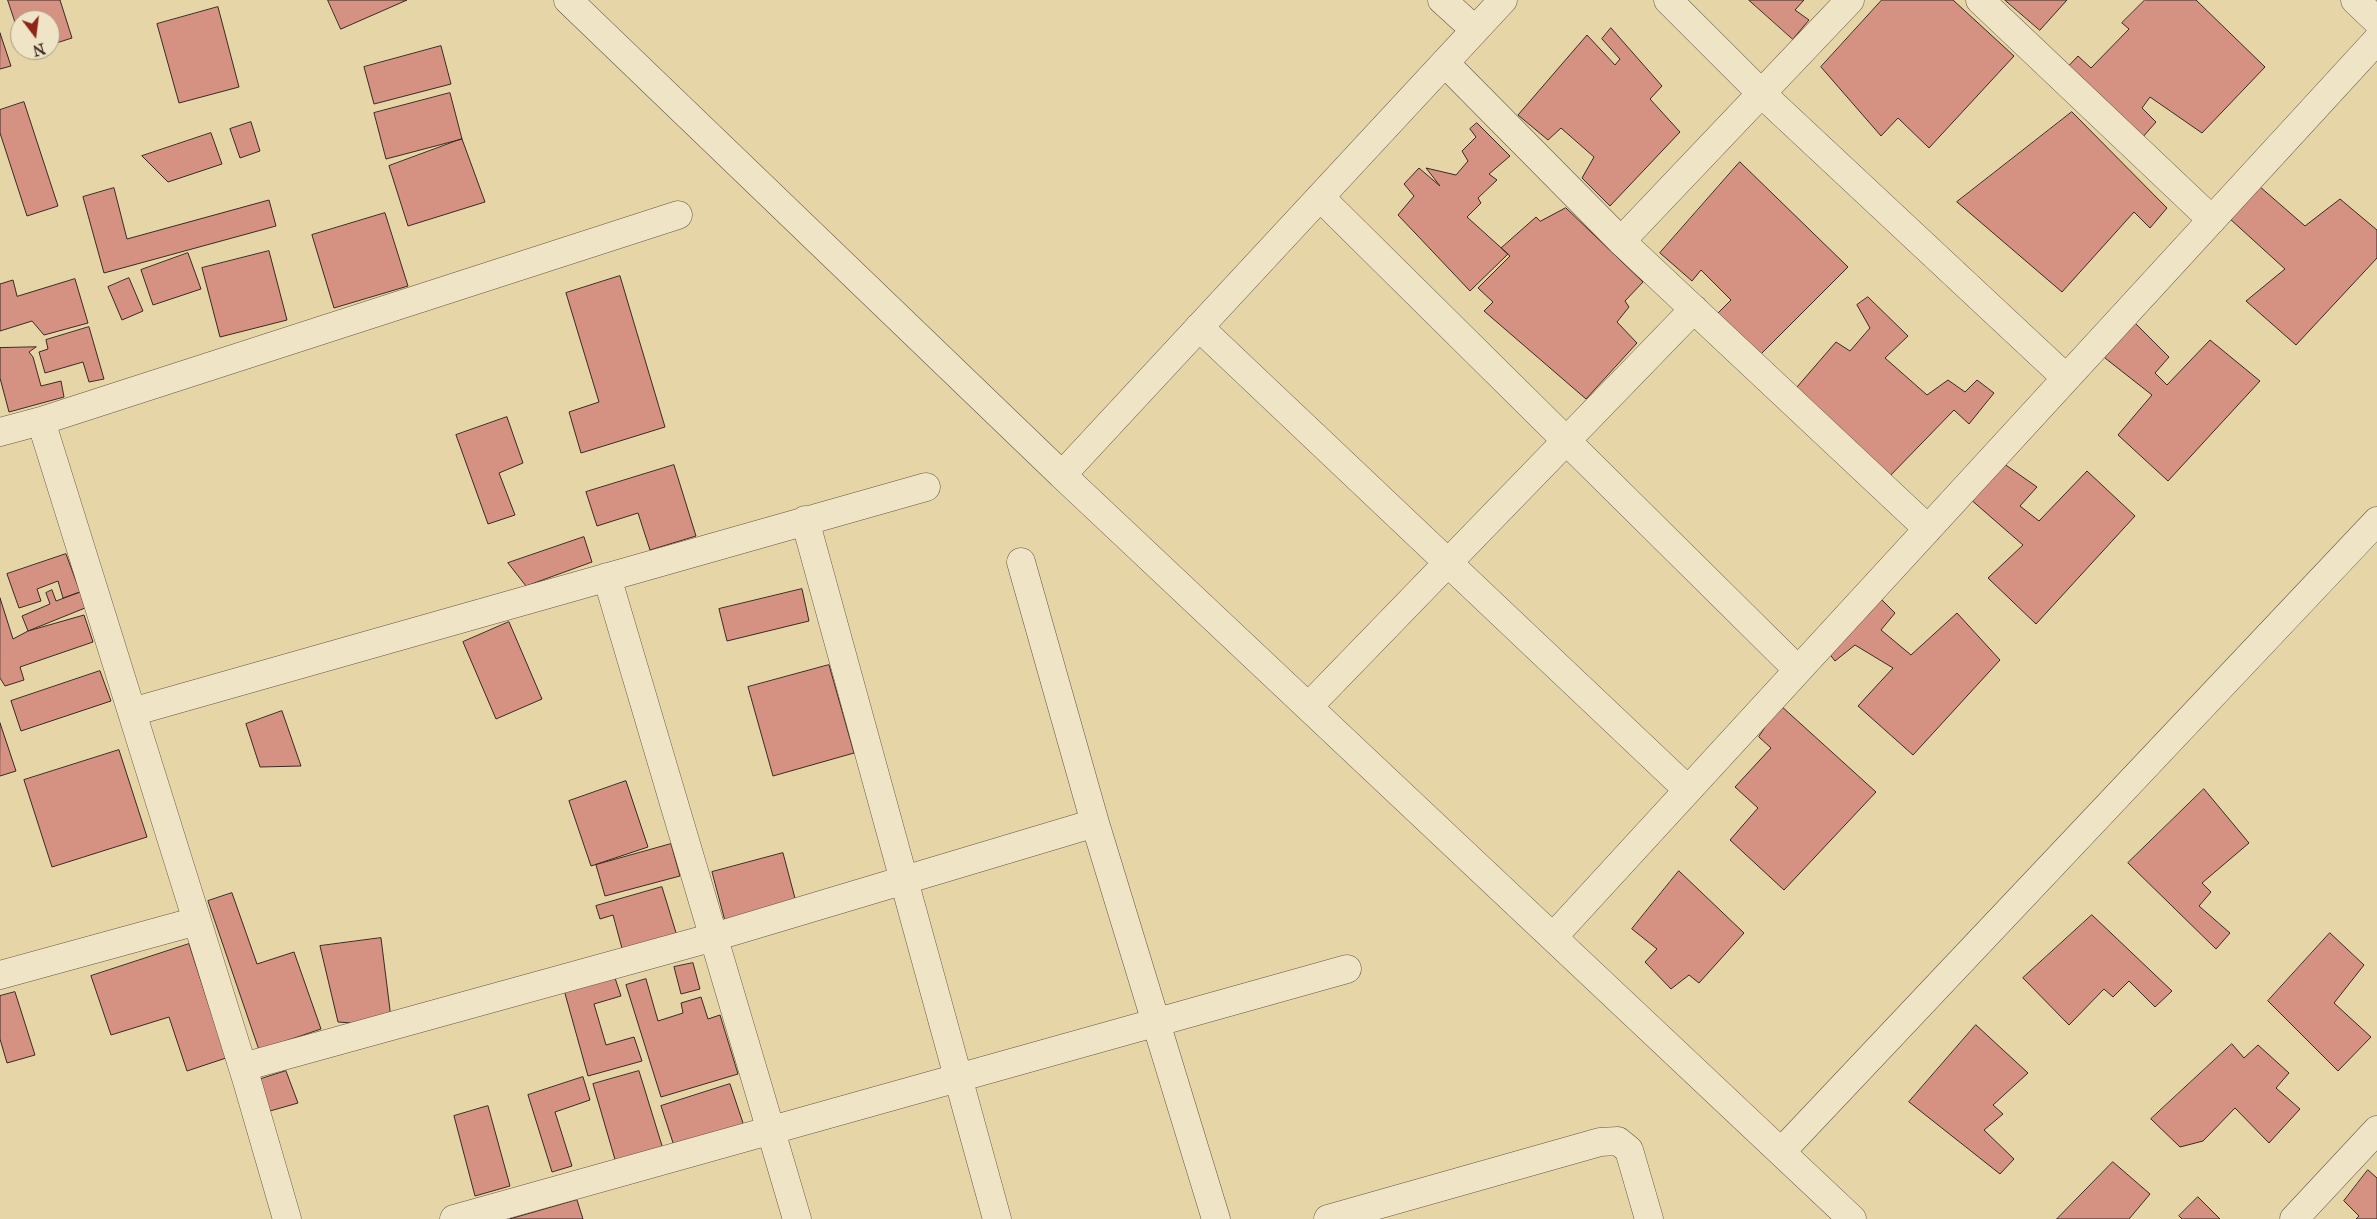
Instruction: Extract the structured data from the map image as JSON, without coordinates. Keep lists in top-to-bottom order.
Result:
{
  "north": "bottom"
}
